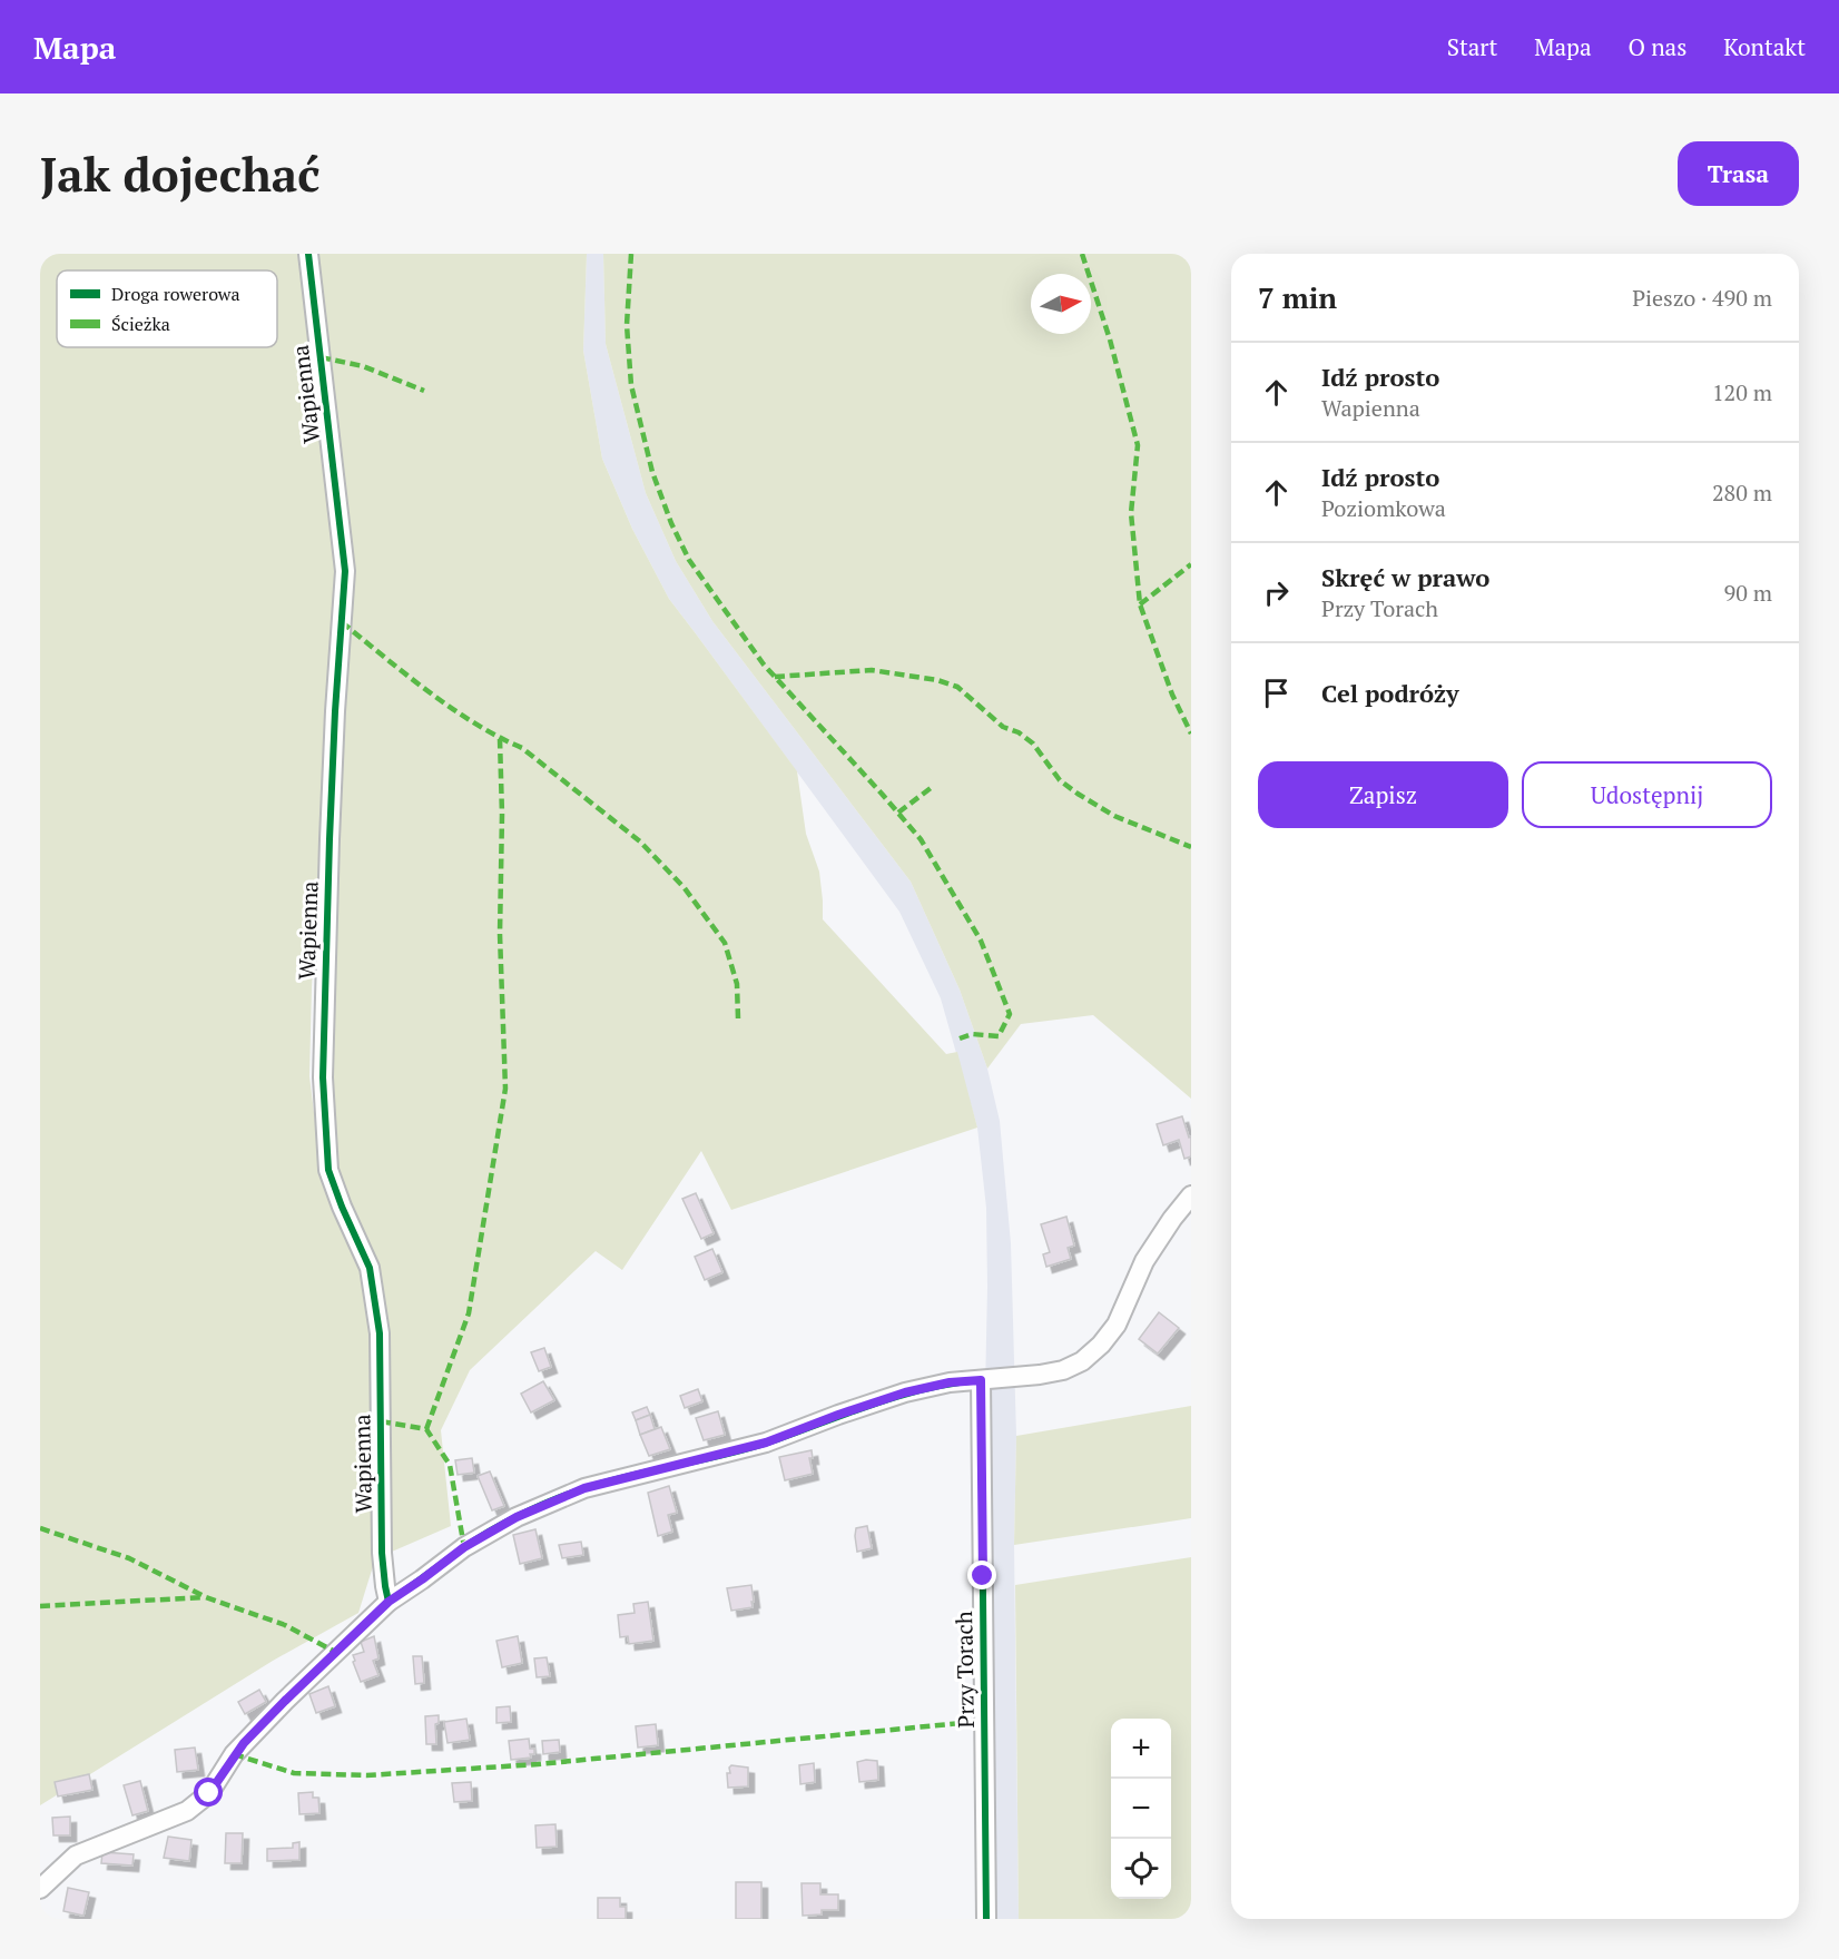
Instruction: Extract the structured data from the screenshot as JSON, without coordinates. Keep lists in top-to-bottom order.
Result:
{
  "streets": {
    "street": ["Wapienna", "Przy Torach"]
  },
  "legend": ["Droga rowerowa", "Ścieżka"],
  "north": "right",
  "page": {
    "header": "Mapa",
    "nav": [
      "Start",
      "Mapa",
      "O nas",
      "Kontakt"
    ],
    "buttons": [
      "Trasa",
      ["Zapisz", "Udostępnij"]
    ],
    "title": "Jak dojechać",
    "heading": ["7 min", "Pieszo · 490 m"],
    "list": [
      ["Idź prosto", "Wapienna", "120 m"],
      ["Idź prosto", "Poziomkowa", "280 m"],
      ["Skręć w prawo", "Przy Torach", "90 m"],
      "Cel podróży"
    ],
    "map_buttons": ["+", "−"]
  }
}
